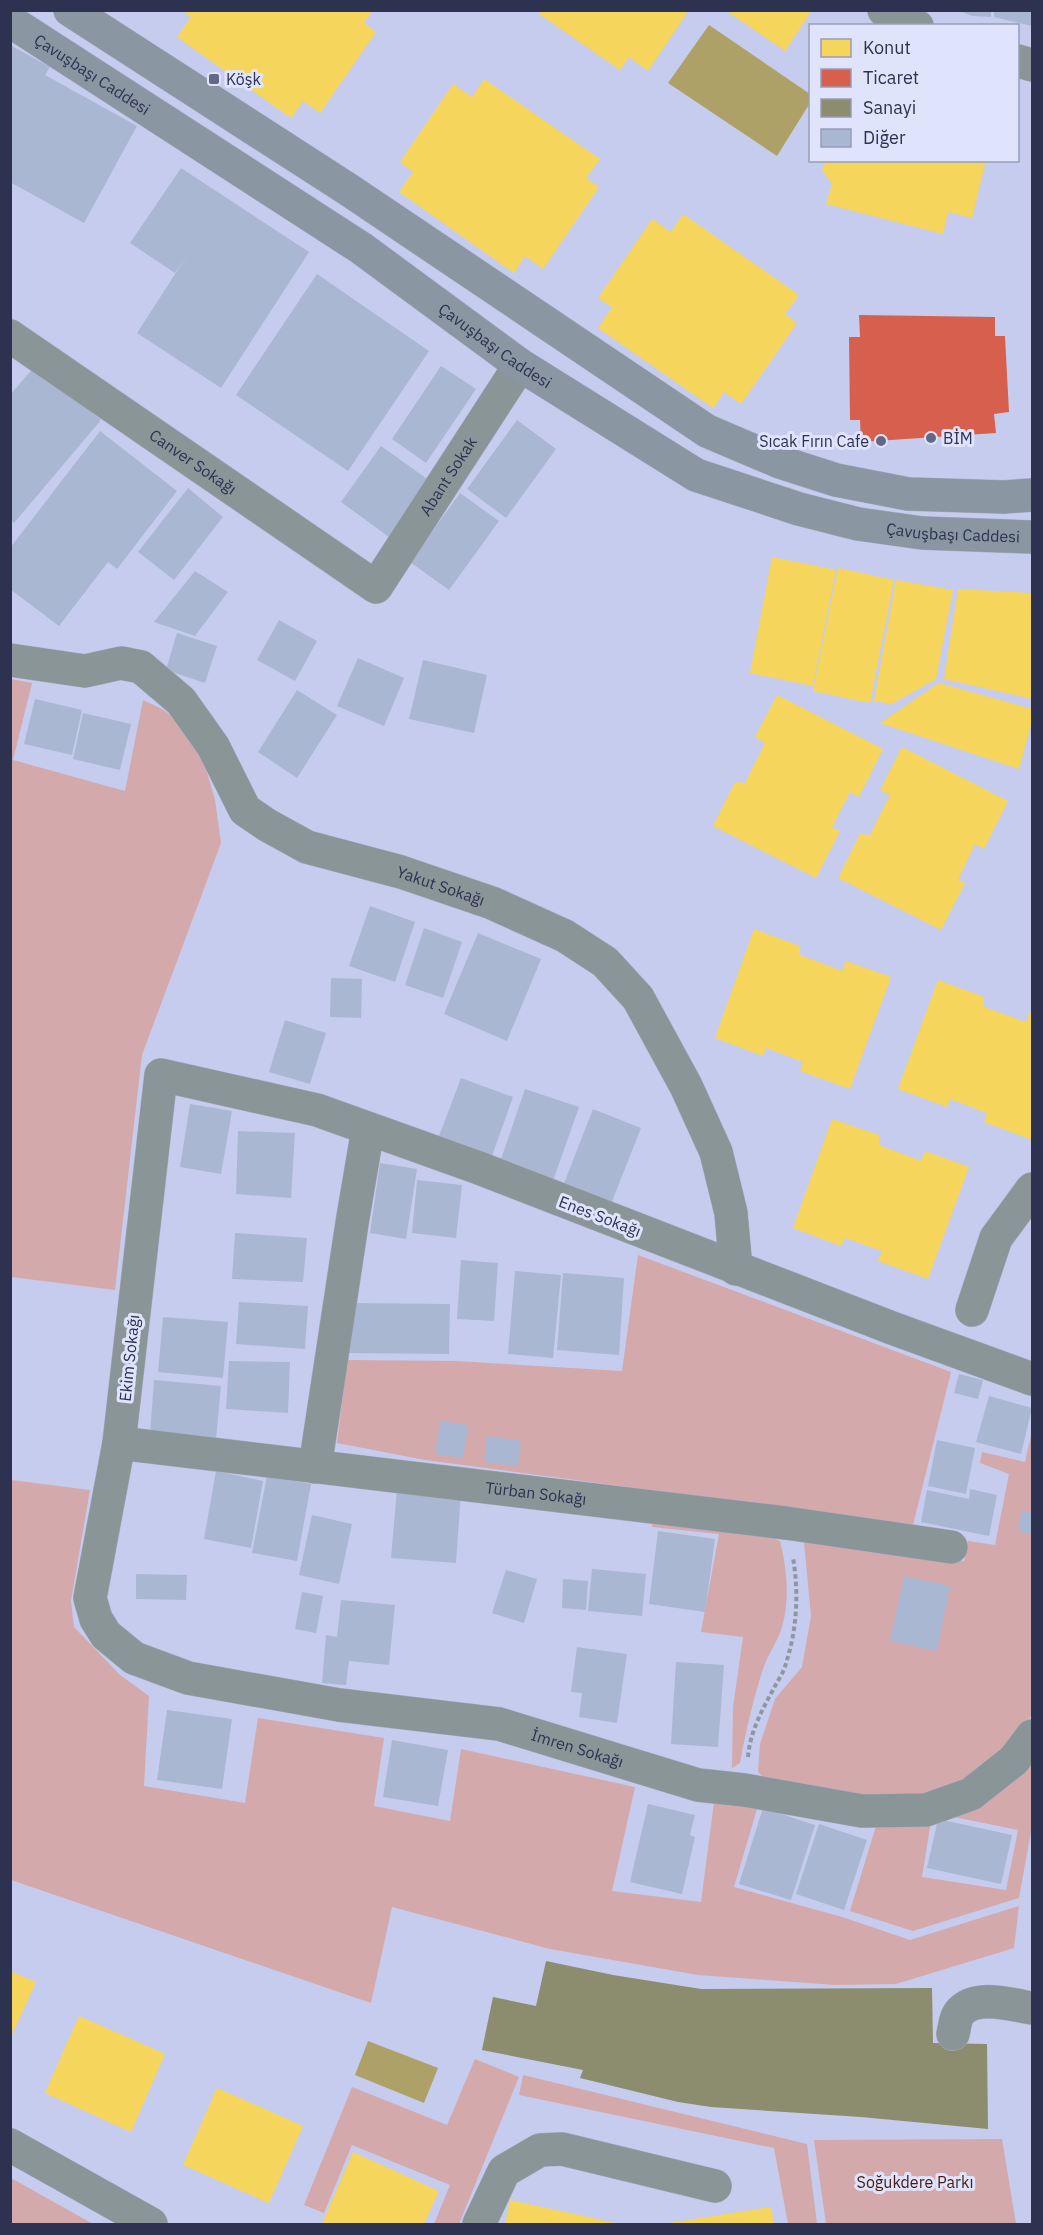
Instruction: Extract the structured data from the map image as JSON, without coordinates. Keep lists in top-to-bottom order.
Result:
{
  "streets": {
    "main road": ["Çavuşbaşı Caddesi"],
    "street": [
      "Canver Sokağı",
      "Abant Sokak",
      "Yakut Sokağı",
      "Enes Sokağı",
      "Ekim Sokağı",
      "Türban Sokağı",
      "İmren Sokağı"
    ]
  },
  "crossings": [
    ["Çavuşbaşı Caddesi", "Abant Sokak"],
    ["Canver Sokağı", "Abant Sokak"],
    ["Yakut Sokağı", "Enes Sokağı"],
    ["Enes Sokağı", "Ekim Sokağı"],
    ["Ekim Sokağı", "Türban Sokağı"],
    ["Ekim Sokağı", "İmren Sokağı"]
  ],
  "parks": ["Soğukdere Parkı"],
  "places": {
    "transit": ["Köşk"],
    "other": ["BİM", "Sıcak Fırın Cafe"]
  },
  "legend": [
    "Konut",
    "Ticaret",
    "Sanayi",
    "Diğer"
  ]
}
